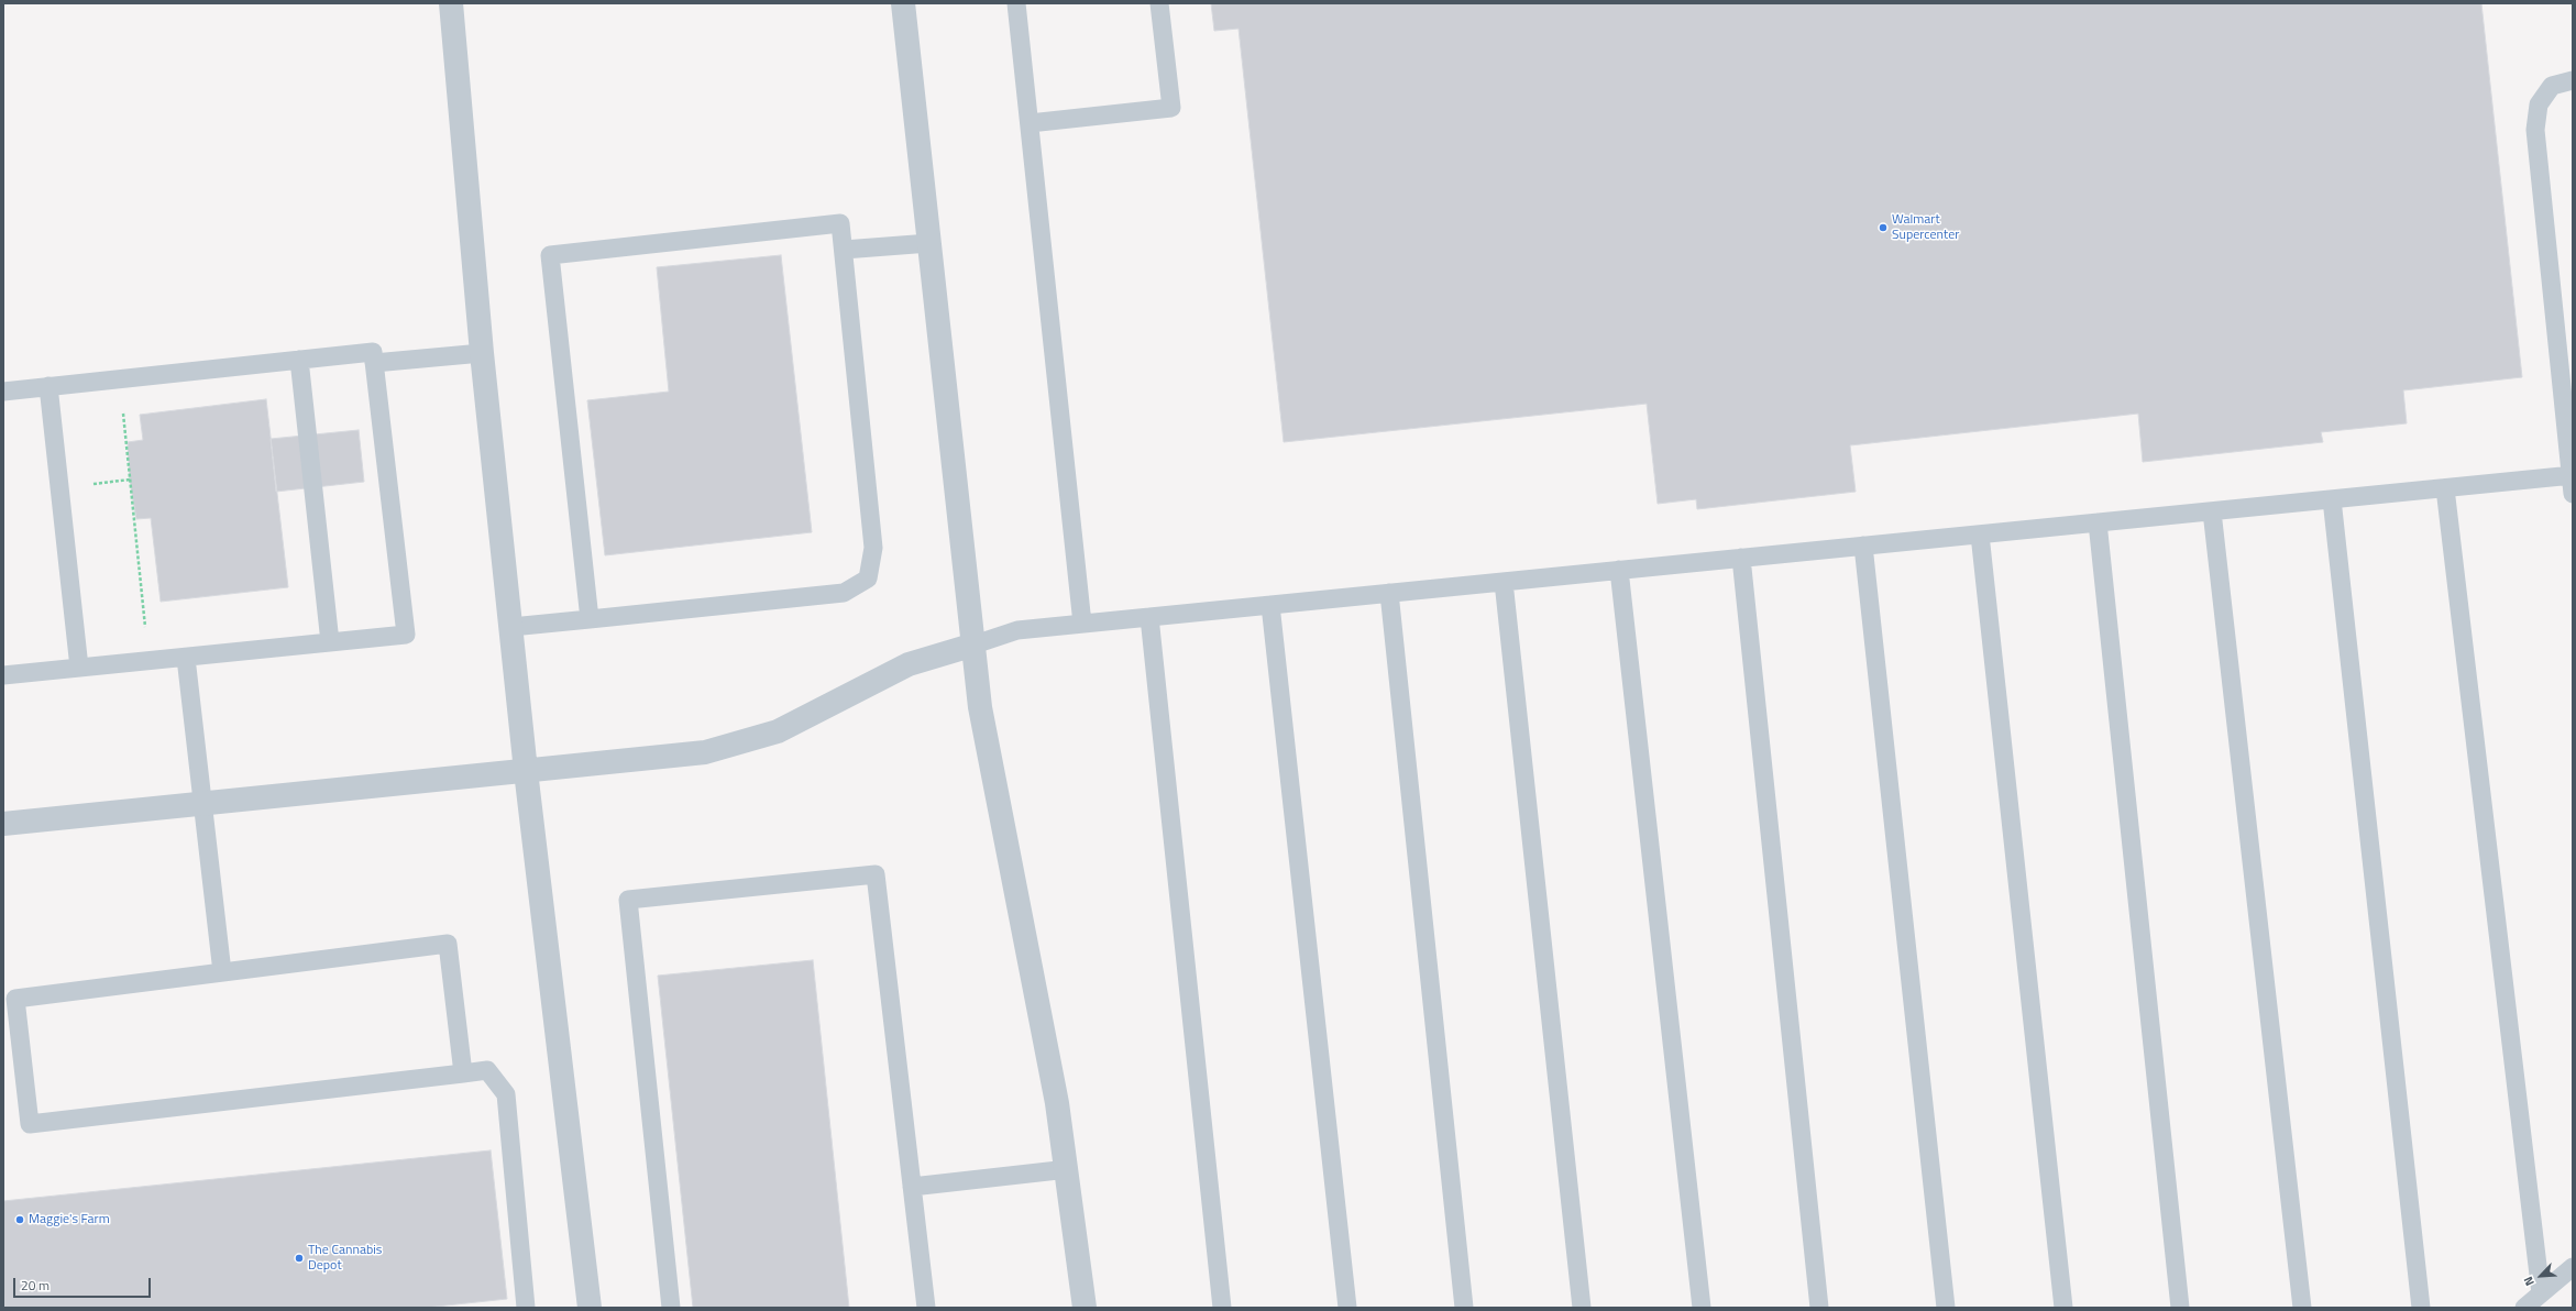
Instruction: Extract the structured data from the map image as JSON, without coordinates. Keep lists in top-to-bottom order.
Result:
{
  "places": ["Walmart Supercenter", "Maggie's Farm", "The Cannabis Depot"],
  "scale_bar": "20 m",
  "north": "bottom left"
}
